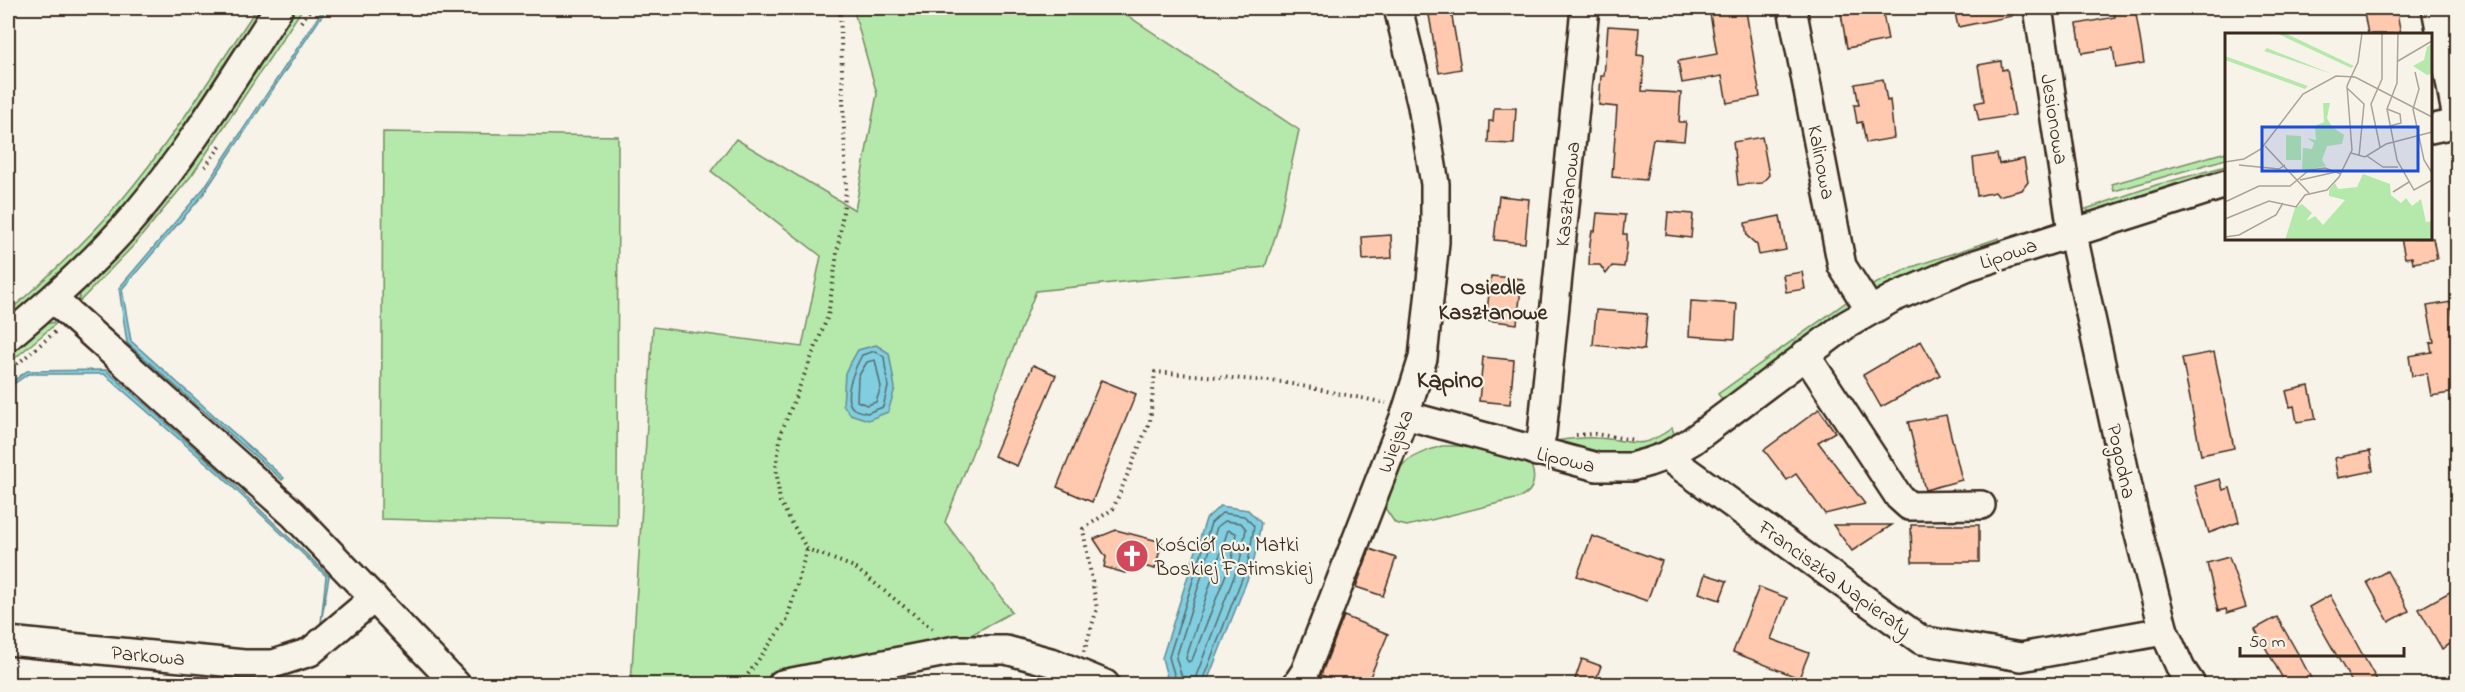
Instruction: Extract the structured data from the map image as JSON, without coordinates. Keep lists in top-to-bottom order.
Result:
{
  "streets": {
    "street": [
      "Jesionowa",
      "Kalinowa",
      "Kasztanowa",
      "Lipowa",
      "Wiejska",
      "Pogodna",
      "Franciszka Napierały",
      "Parkowa"
    ]
  },
  "crossings": [
    ["Jesionowa", "Lipowa"],
    ["Jesionowa", "Pogodna"],
    ["Kalinowa", "Lipowa"],
    ["Kasztanowa", "Lipowa"],
    ["Lipowa", "Wiejska"],
    ["Lipowa", "Pogodna"],
    ["Lipowa", "Franciszka Napierały"],
    ["Pogodna", "Franciszka Napierały"]
  ],
  "districts": ["Osiedle Kasztanowe", "Kąpino"],
  "places": {
    "church": ["Kościół pw. Matki Boskiej Fatimskiej"]
  },
  "scale_bar": "50 m"
}
